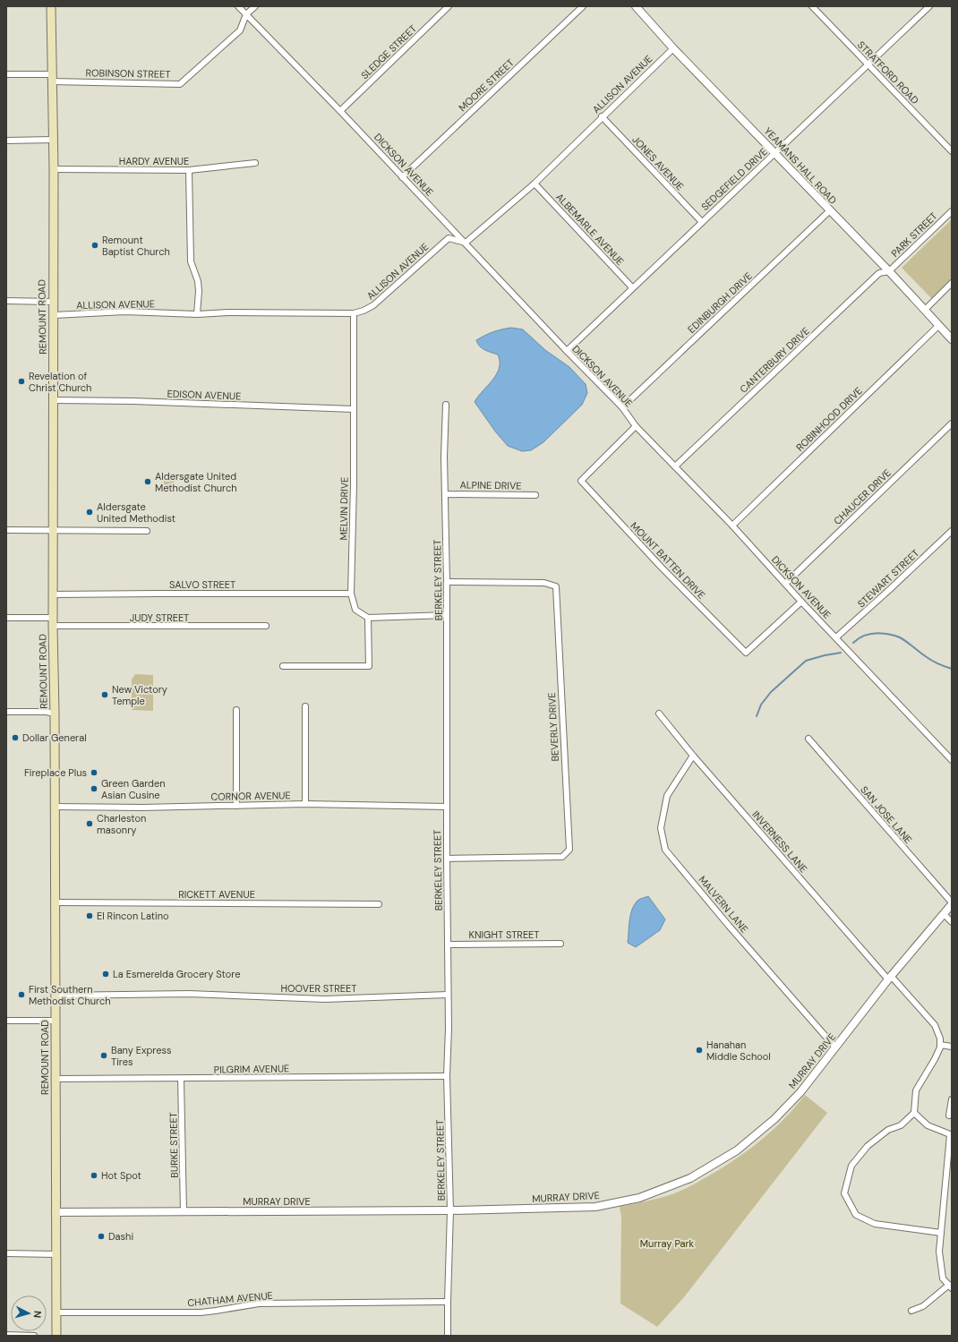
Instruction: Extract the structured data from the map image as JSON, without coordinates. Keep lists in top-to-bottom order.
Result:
{
  "streets": {
    "main road": ["REMOUNT ROAD"],
    "street": [
      "SLEDGE STREET",
      "STRATFORD ROAD",
      "ROBINSON STREET",
      "ALLISON AVENUE",
      "MOORE STREET",
      "HARDY AVENUE",
      "JONES AVENUE",
      "DICKSON AVENUE",
      "YEAMANS HALL ROAD",
      "SEDGEFIELD DRIVE",
      "ALBEMARLE AVENUE",
      "PARK STREET",
      "EDINBURGH DRIVE",
      "CANTERBURY DRIVE",
      "EDISON AVENUE",
      "ROBINHOOD DRIVE",
      "ALPINE DRIVE",
      "CHAUCER DRIVE",
      "MELVIN DRIVE",
      "MOUNT BATTEN DRIVE",
      "STEWART STREET",
      "BERKELEY STREET",
      "SALVO STREET",
      "JUDY STREET",
      "BEVERLY DRIVE",
      "CORNOR AVENUE",
      "SAN JOSE LANE",
      "INVERNESS LANE",
      "RICKETT AVENUE",
      "MALVERN LANE",
      "KNIGHT STREET",
      "HOOVER STREET",
      "MURRAY DRIVE",
      "PILGRIM AVENUE",
      "BURKE STREET",
      "CHATHAM AVENUE"
    ]
  },
  "crossings": [
    ["SLEDGE STREET", "DICKSON AVENUE"],
    ["STRATFORD ROAD", "SEDGEFIELD DRIVE"],
    ["ROBINSON STREET", "DICKSON AVENUE"],
    ["ROBINSON STREET", "REMOUNT ROAD"],
    ["ALLISON AVENUE", "JONES AVENUE"],
    ["ALLISON AVENUE", "DICKSON AVENUE"],
    ["ALLISON AVENUE", "YEAMANS HALL ROAD"],
    ["ALLISON AVENUE", "ALBEMARLE AVENUE"],
    ["ALLISON AVENUE", "REMOUNT ROAD"],
    ["ALLISON AVENUE", "MELVIN DRIVE"],
    ["MOORE STREET", "DICKSON AVENUE"],
    ["HARDY AVENUE", "REMOUNT ROAD"],
    ["JONES AVENUE", "SEDGEFIELD DRIVE"],
    ["DICKSON AVENUE", "SEDGEFIELD DRIVE"],
    ["DICKSON AVENUE", "EDINBURGH DRIVE"],
    ["DICKSON AVENUE", "CANTERBURY DRIVE"],
    ["DICKSON AVENUE", "ROBINHOOD DRIVE"],
    ["DICKSON AVENUE", "CHAUCER DRIVE"],
    ["DICKSON AVENUE", "MOUNT BATTEN DRIVE"],
    ["DICKSON AVENUE", "STEWART STREET"],
    ["YEAMANS HALL ROAD", "SEDGEFIELD DRIVE"],
    ["YEAMANS HALL ROAD", "PARK STREET"],
    ["YEAMANS HALL ROAD", "EDINBURGH DRIVE"],
    ["YEAMANS HALL ROAD", "CANTERBURY DRIVE"],
    ["YEAMANS HALL ROAD", "ROBINHOOD DRIVE"],
    ["SEDGEFIELD DRIVE", "ALBEMARLE AVENUE"],
    ["PARK STREET", "CANTERBURY DRIVE"],
    ["REMOUNT ROAD", "EDISON AVENUE"],
    ["REMOUNT ROAD", "SALVO STREET"],
    ["REMOUNT ROAD", "JUDY STREET"],
    ["REMOUNT ROAD", "CORNOR AVENUE"],
    ["REMOUNT ROAD", "RICKETT AVENUE"],
    ["REMOUNT ROAD", "HOOVER STREET"],
    ["REMOUNT ROAD", "MURRAY DRIVE"],
    ["REMOUNT ROAD", "PILGRIM AVENUE"],
    ["REMOUNT ROAD", "CHATHAM AVENUE"],
    ["EDISON AVENUE", "MELVIN DRIVE"],
    ["ALPINE DRIVE", "BERKELEY STREET"],
    ["MELVIN DRIVE", "SALVO STREET"],
    ["BERKELEY STREET", "BEVERLY DRIVE"],
    ["BERKELEY STREET", "CORNOR AVENUE"],
    ["BERKELEY STREET", "KNIGHT STREET"],
    ["BERKELEY STREET", "HOOVER STREET"],
    ["BERKELEY STREET", "MURRAY DRIVE"],
    ["BERKELEY STREET", "PILGRIM AVENUE"],
    ["BERKELEY STREET", "CHATHAM AVENUE"],
    ["SAN JOSE LANE", "MURRAY DRIVE"],
    ["INVERNESS LANE", "MALVERN LANE"],
    ["INVERNESS LANE", "MURRAY DRIVE"],
    ["MALVERN LANE", "MURRAY DRIVE"],
    ["MURRAY DRIVE", "BURKE STREET"],
    ["PILGRIM AVENUE", "BURKE STREET"]
  ],
  "parks": ["Murray Park"],
  "places": [
    "Remount Baptist Church",
    "Revelation of Christ Church",
    "Aldersgate United Methodist Church",
    "Aldersgate United Methodist",
    "New Victory Temple",
    "Dollar General",
    "Fireplace Plus",
    "Green Garden Asian Cusine",
    "Charleston masonry",
    "El Rincon Latino",
    "La Esmerelda Grocery Store",
    "First Southern Methodist Church",
    "Hanahan Middle School",
    "Bany Express Tires",
    "Hot Spot",
    "Dashi"
  ],
  "north": "right"
}
